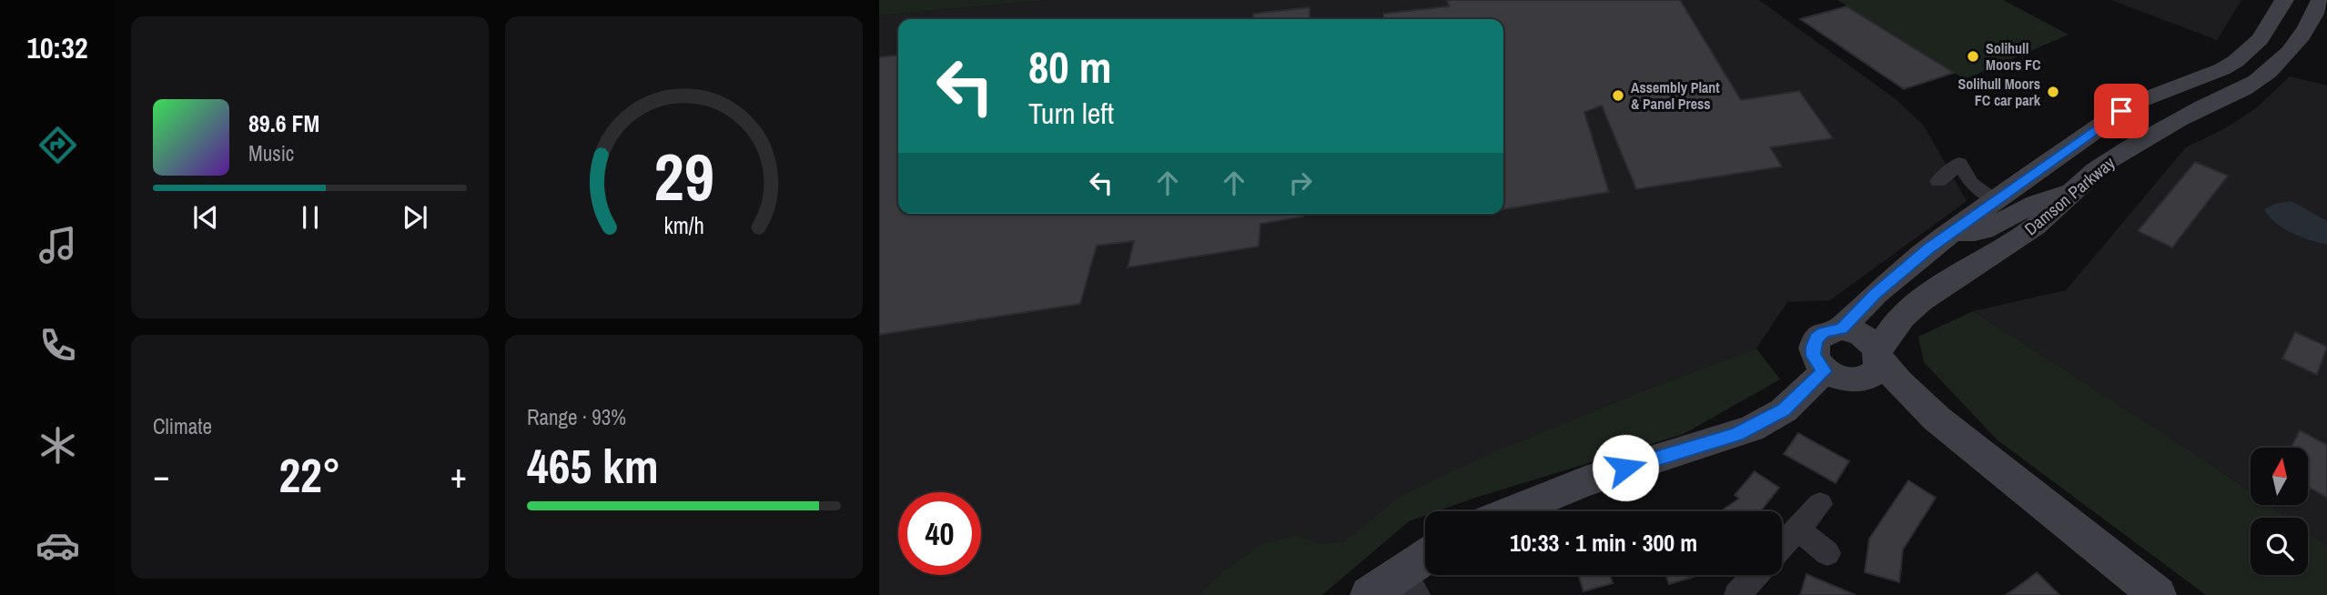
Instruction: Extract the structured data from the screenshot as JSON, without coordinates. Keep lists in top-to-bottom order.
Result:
{
  "streets": {
    "street": ["Damson Parkway"]
  },
  "places": ["Solihull Moors FC", "Solihull Moors FC car park", "Assembly Plant & Panel Press"],
  "north": "top",
  "page": {
    "tabs": "10:32",
    "turn": ["80 m", "Turn left"],
    "song": ["89.6 FM", "Music"],
    "tile": [
      "Climate",
      ["Range · 93%", "465 km"]
    ],
    "heat": ["−", "22°", "+"],
    "limit": "40",
    "trip": "10:33 · 1 min · 300 m",
    "gauge": ["29", "km/h"]
  }
}
